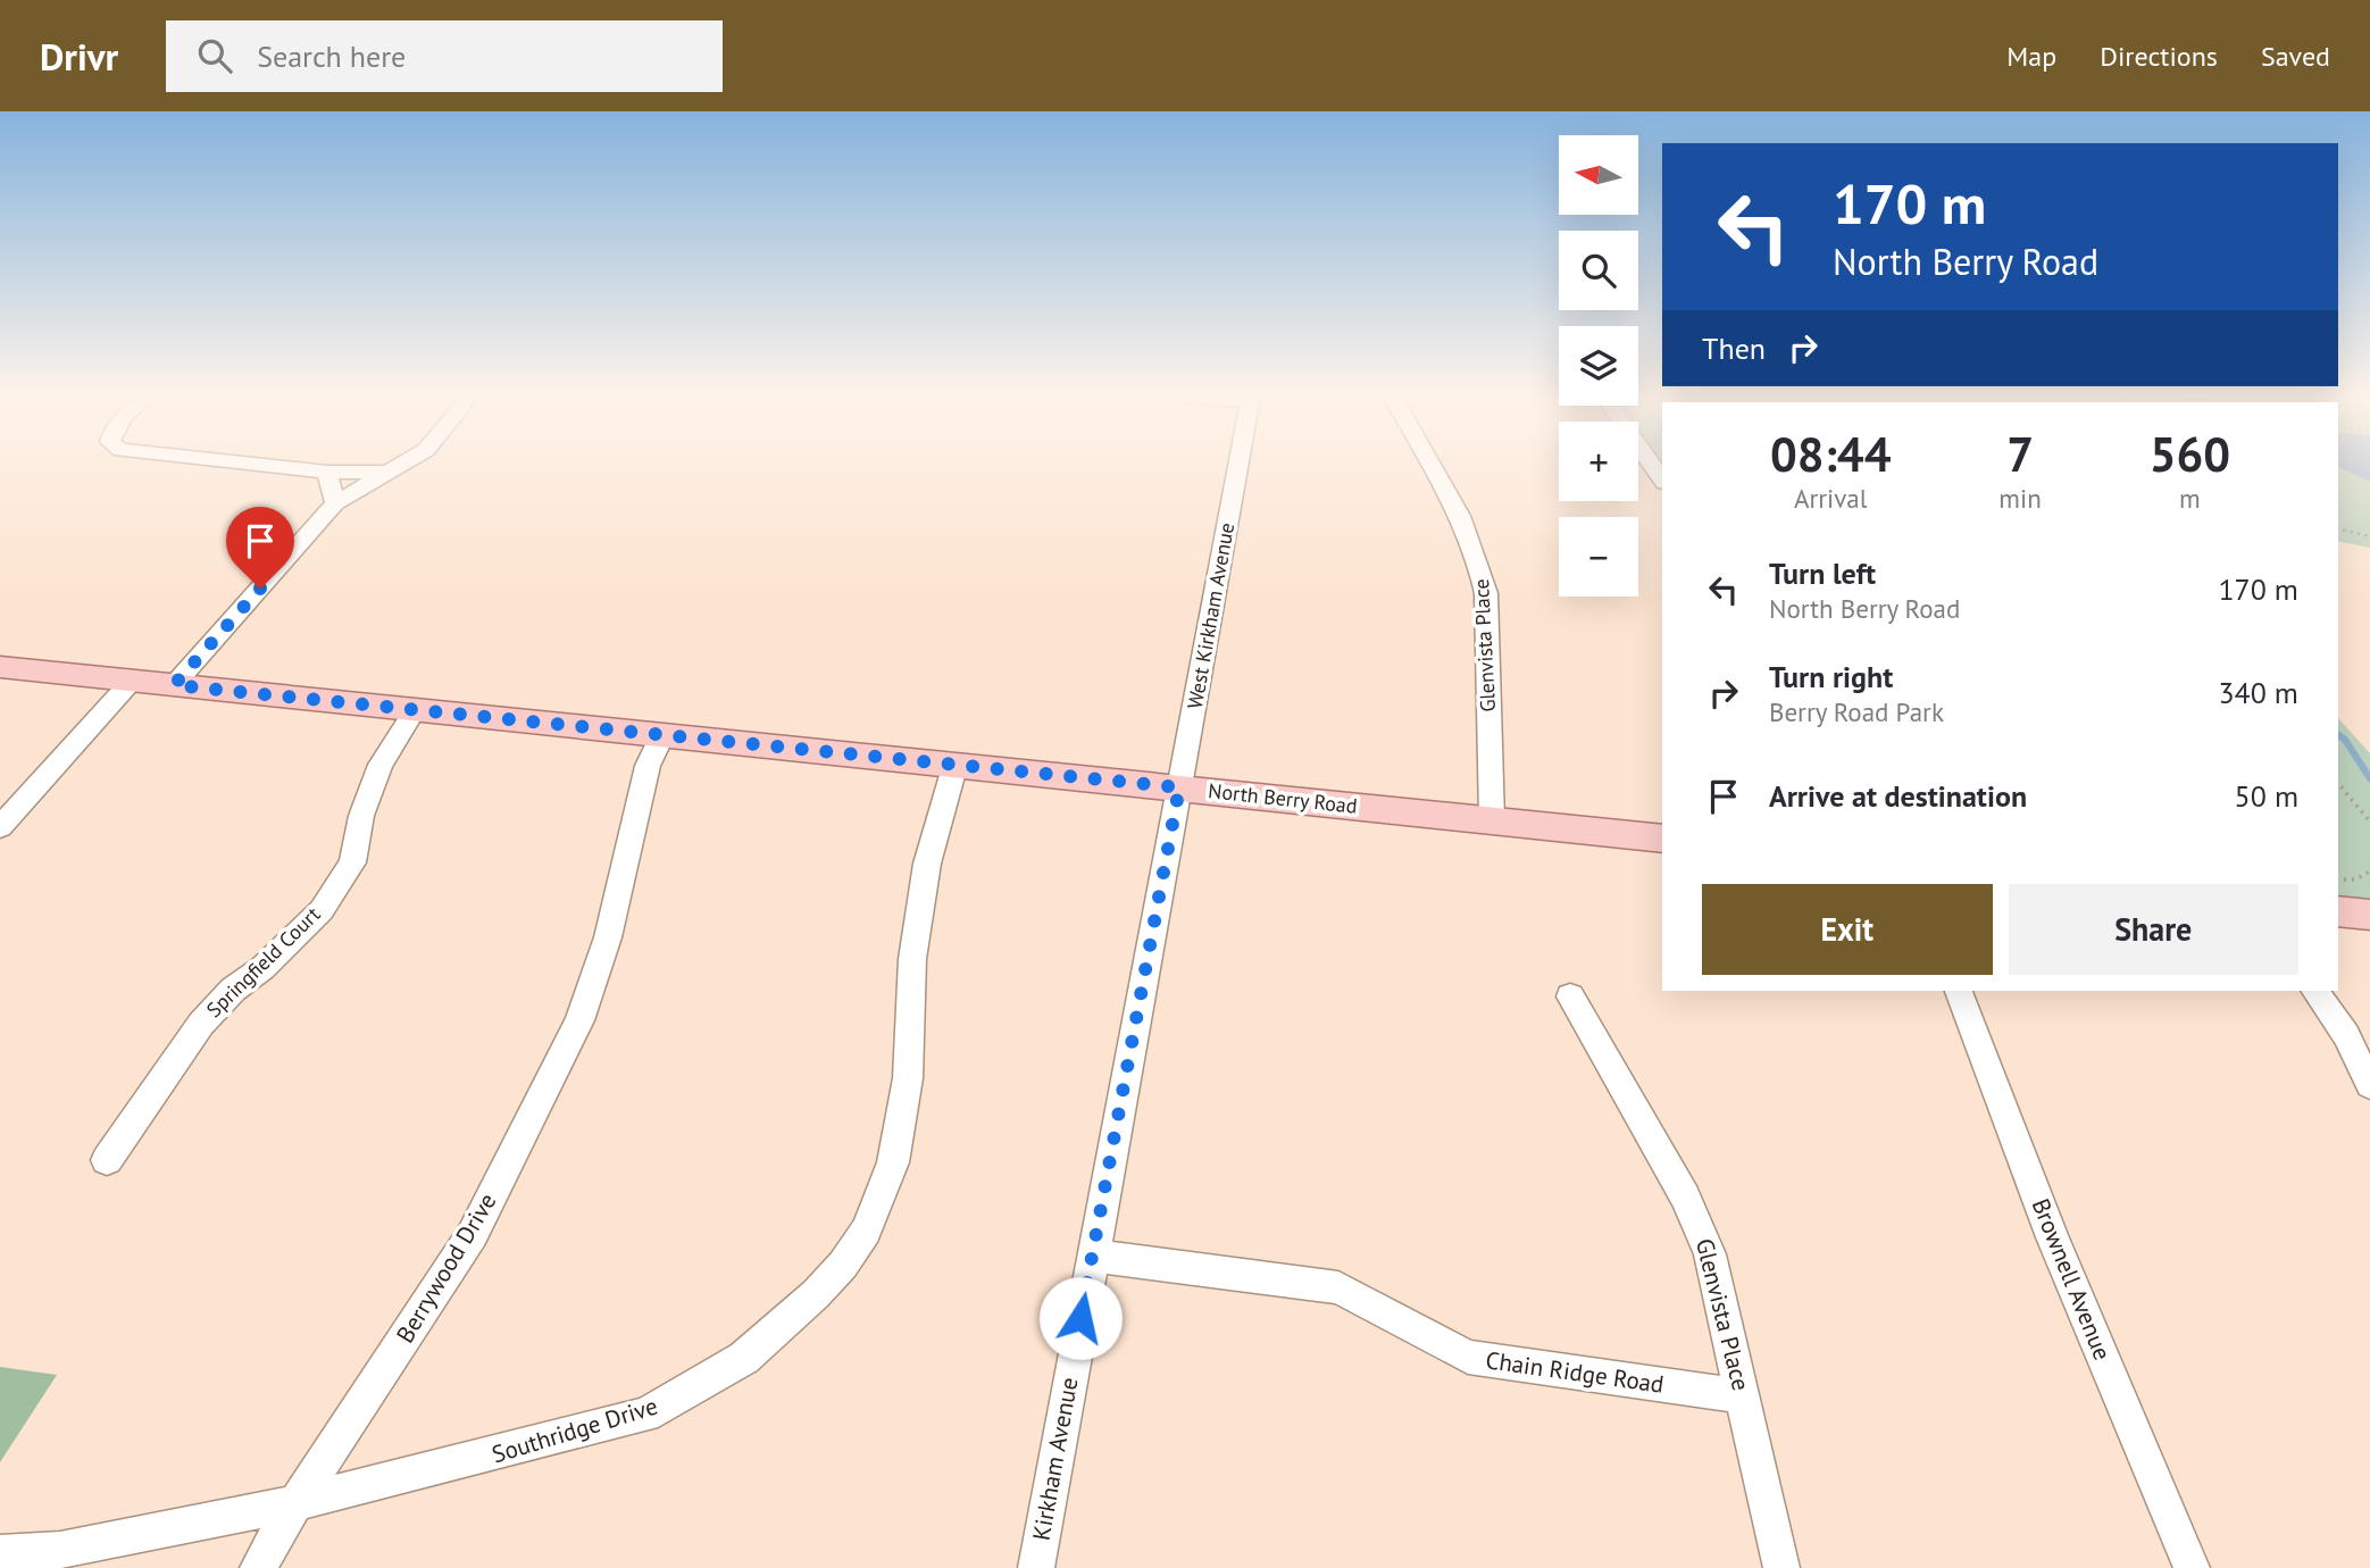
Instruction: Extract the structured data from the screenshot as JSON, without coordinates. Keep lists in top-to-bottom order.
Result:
{
  "streets": {
    "main road": ["North Berry Road"],
    "street": [
      "West Kirkham Avenue",
      "Glenvista Place",
      "Springfield Court",
      "Berrywood Drive",
      "Brownell Avenue",
      "Chain Ridge Road",
      "Southridge Drive",
      "Kirkham Avenue"
    ]
  },
  "crossings": [
    ["West Kirkham Avenue", "North Berry Road"],
    ["West Kirkham Avenue", "Kirkham Avenue"],
    ["Glenvista Place", "North Berry Road"],
    ["Glenvista Place", "Chain Ridge Road"],
    ["North Berry Road", "Springfield Court"],
    ["North Berry Road", "Berrywood Drive"],
    ["North Berry Road", "Southridge Drive"],
    ["North Berry Road", "Kirkham Avenue"],
    ["Berrywood Drive", "Southridge Drive"],
    ["Chain Ridge Road", "Kirkham Avenue"]
  ],
  "north": "left",
  "page": {
    "header": "Drivr",
    "search": "Search here",
    "nav": ["Map", "Directions", "Saved"],
    "map_buttons": ["+", "−"],
    "turn": ["170 m", "North Berry Road"],
    "then": "Then",
    "eta": [
      "08:44",
      "Arrival",
      "7",
      "min",
      "560",
      "m"
    ],
    "list": [
      {
        "name": "Turn left",
        "note": "North Berry Road",
        "value": "170 m"
      },
      {
        "name": "Turn right",
        "note": "Berry Road Park",
        "value": "340 m"
      },
      {
        "name": "Arrive at destination",
        "value": "50 m"
      }
    ],
    "buttons": ["Exit", "Share"]
  }
}
